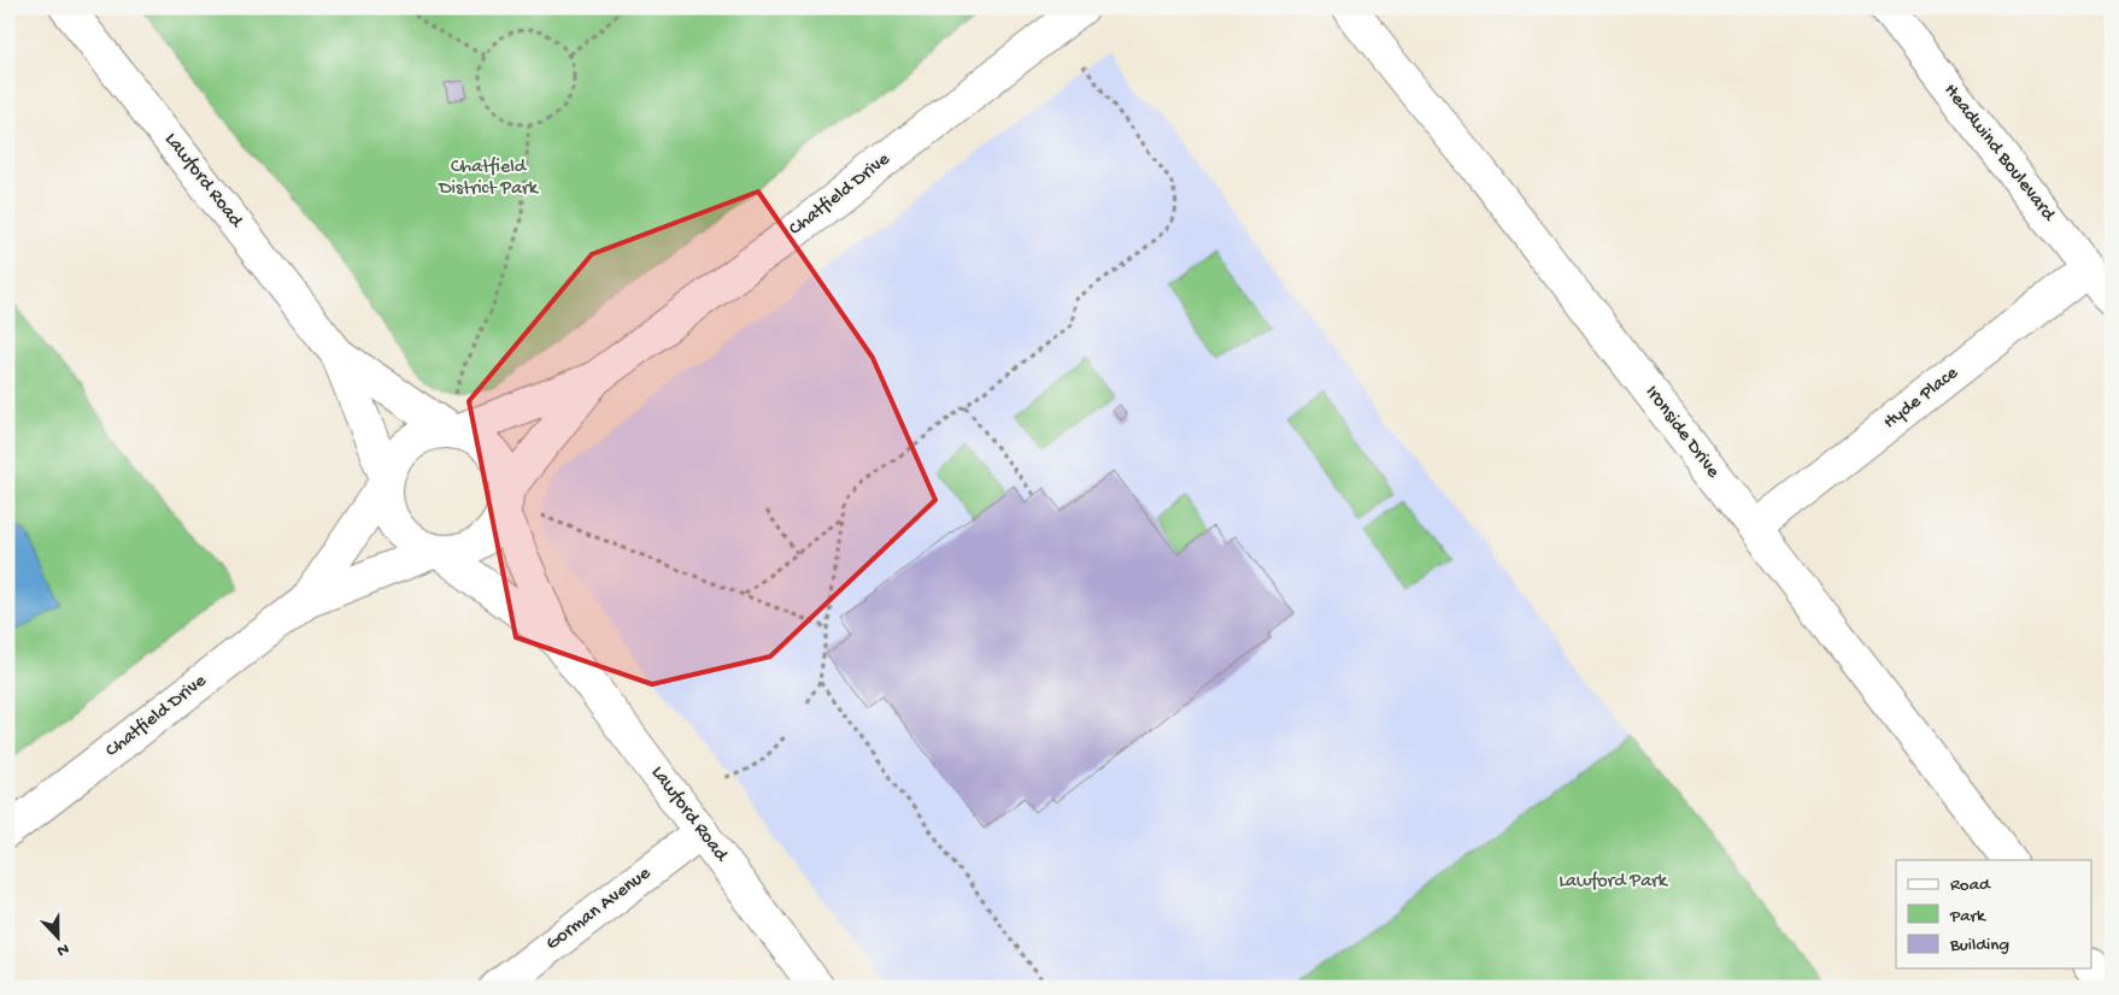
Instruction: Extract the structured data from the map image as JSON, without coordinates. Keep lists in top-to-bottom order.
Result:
{
  "streets": {
    "street": [
      "Headwind Boulevard",
      "Lawford Road",
      "Chatfield Drive",
      "Hyde Place",
      "Ironside Drive",
      "Gorman Avenue"
    ]
  },
  "crossings": [
    ["Headwind Boulevard", "Hyde Place"],
    ["Lawford Road", "Chatfield Drive"],
    ["Lawford Road", "Gorman Avenue"],
    ["Hyde Place", "Ironside Drive"]
  ],
  "parks": ["Chatfield District Park", "Lawford Park"],
  "legend": ["Road", "Park", "Building"],
  "north": "bottom"
}
